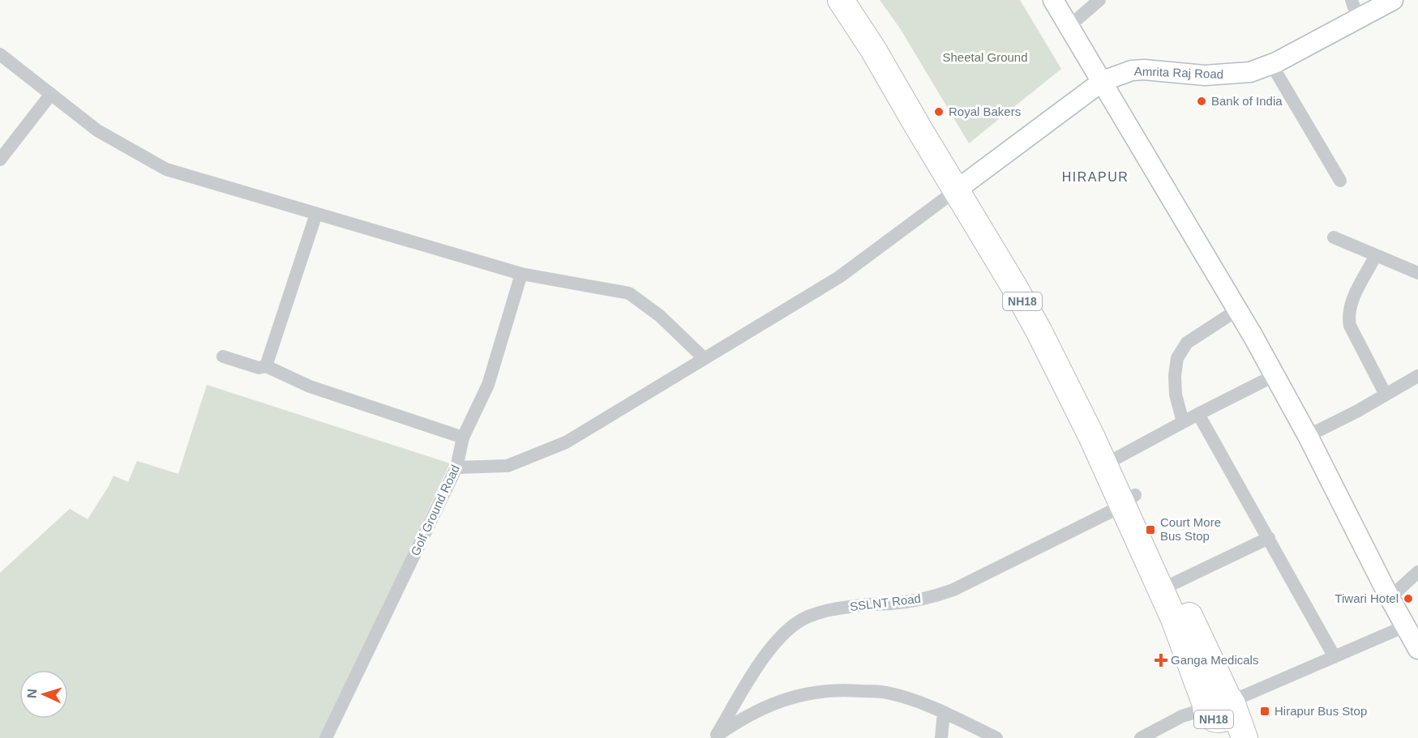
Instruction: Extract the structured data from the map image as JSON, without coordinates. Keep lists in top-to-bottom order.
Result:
{
  "streets": {
    "highway": ["NH18"],
    "street": ["Amrita Raj Road", "Golf Ground Road", "SSLNT Road"]
  },
  "crossings": [
    ["Amrita Raj Road", "NH18"],
    ["NH18", "SSLNT Road"]
  ],
  "districts": ["HIRAPUR"],
  "parks": ["Sheetal Ground"],
  "places": {
    "other": ["Bank of India", "Royal Bakers", "Tiwari Hotel"],
    "transit": ["Court More Bus Stop", "Hirapur Bus Stop"],
    "health": ["Ganga Medicals"]
  },
  "north": "left"
}
